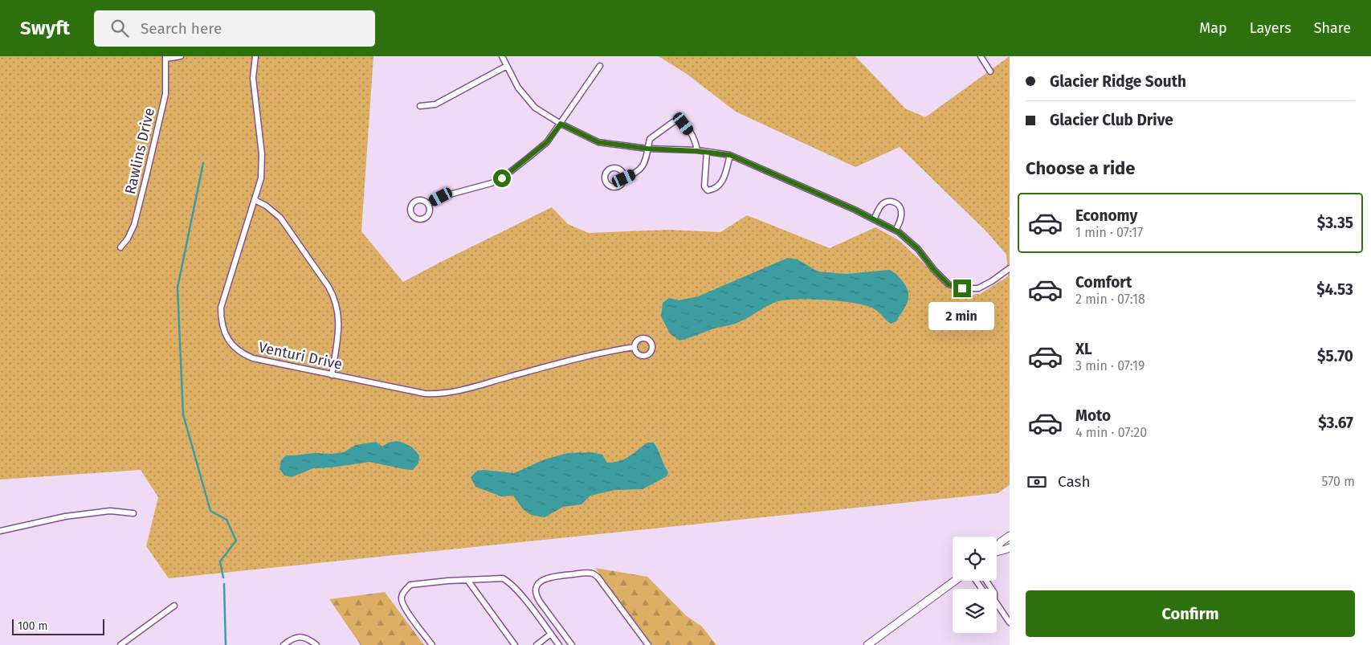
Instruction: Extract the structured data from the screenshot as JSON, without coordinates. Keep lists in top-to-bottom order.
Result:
{
  "streets": {
    "street": ["Rawlins Drive", "Venturi Drive"]
  },
  "scale_bar": "100 m",
  "page": {
    "header": "Swyft",
    "search": "Search here",
    "nav": ["Map", "Layers", "Share"],
    "banner": ["Glacier Ridge South", "Glacier Club Drive"],
    "heading": "Choose a ride",
    "list": [
      {
        "name": "Economy",
        "note": "1 min · 07:17",
        "value": "$3.35"
      },
      {
        "name": "Comfort",
        "note": "2 min · 07:18",
        "value": "$4.53"
      },
      {
        "name": "XL",
        "note": "3 min · 07:19",
        "value": "$5.70"
      },
      {
        "name": "Moto",
        "note": "4 min · 07:20",
        "value": "$3.67"
      }
    ],
    "bubble": "2 min",
    "pay": ["Cash", "570 m"],
    "buttons": "Confirm",
    "scale": "100 m"
  }
}
